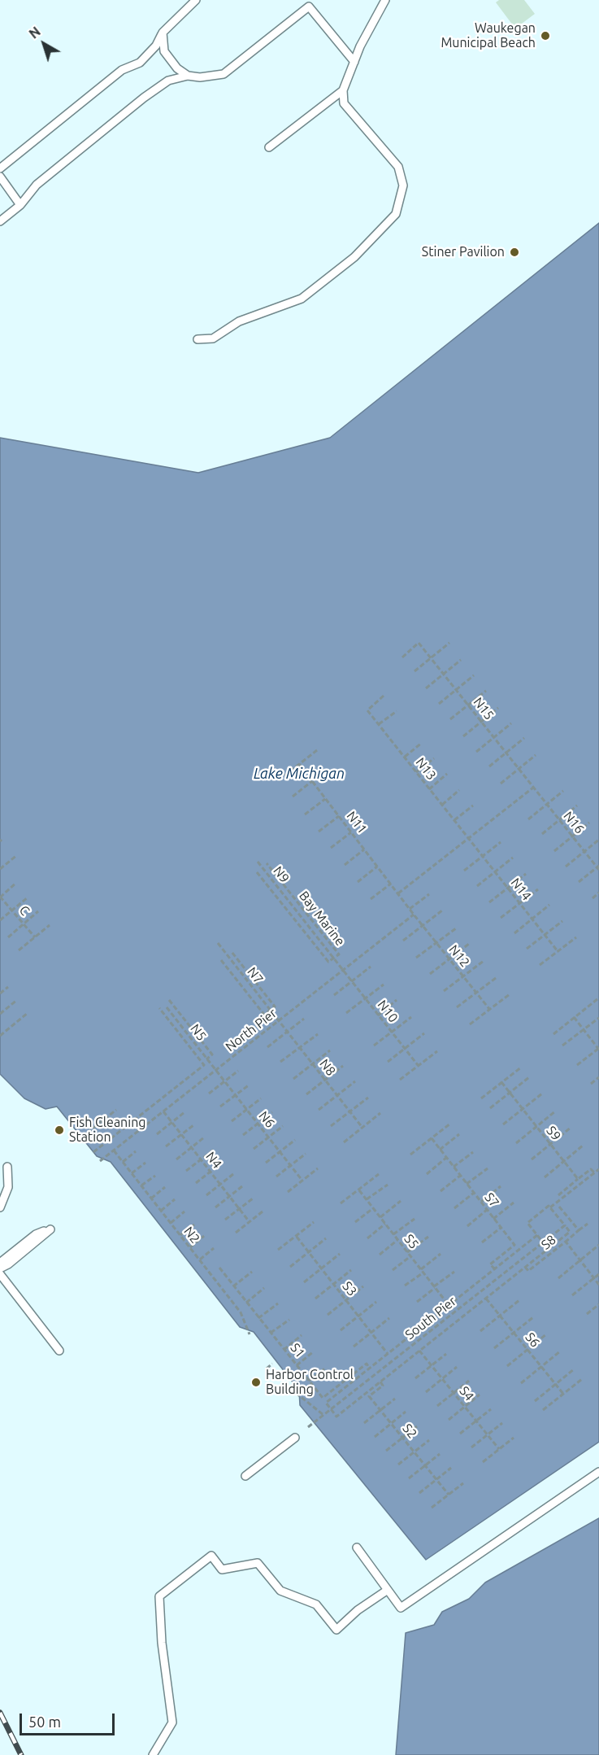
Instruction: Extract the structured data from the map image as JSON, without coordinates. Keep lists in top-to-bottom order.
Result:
{
  "streets": {
    "path": [
      "N15",
      "N13",
      "N11",
      "N16",
      "N9",
      "N14",
      "C",
      "Bay Marine",
      "N12",
      "N7",
      "N10",
      "North Pier",
      "N5",
      "N8",
      "N6",
      "S9",
      "N4",
      "S7",
      "N2",
      "S5",
      "S8",
      "S3",
      "South Pier",
      "S6",
      "S1",
      "S4",
      "S2"
    ]
  },
  "crossings": [
    ["N15", "N16"],
    ["N13", "N14"],
    ["N11", "N12"],
    ["N9", "Bay Marine"],
    ["N9", "N10"],
    ["N12", "North Pier"],
    ["N7", "N8"],
    ["North Pier", "N4"],
    ["North Pier", "N2"],
    ["N5", "N6"]
  ],
  "water": ["Lake Michigan"],
  "places": [
    "Waukegan Municipal Beach",
    "Stiner Pavilion",
    "Fish Cleaning Station",
    "Harbor Control Building"
  ],
  "scale_bar": "50 m",
  "north": "top left"
}
